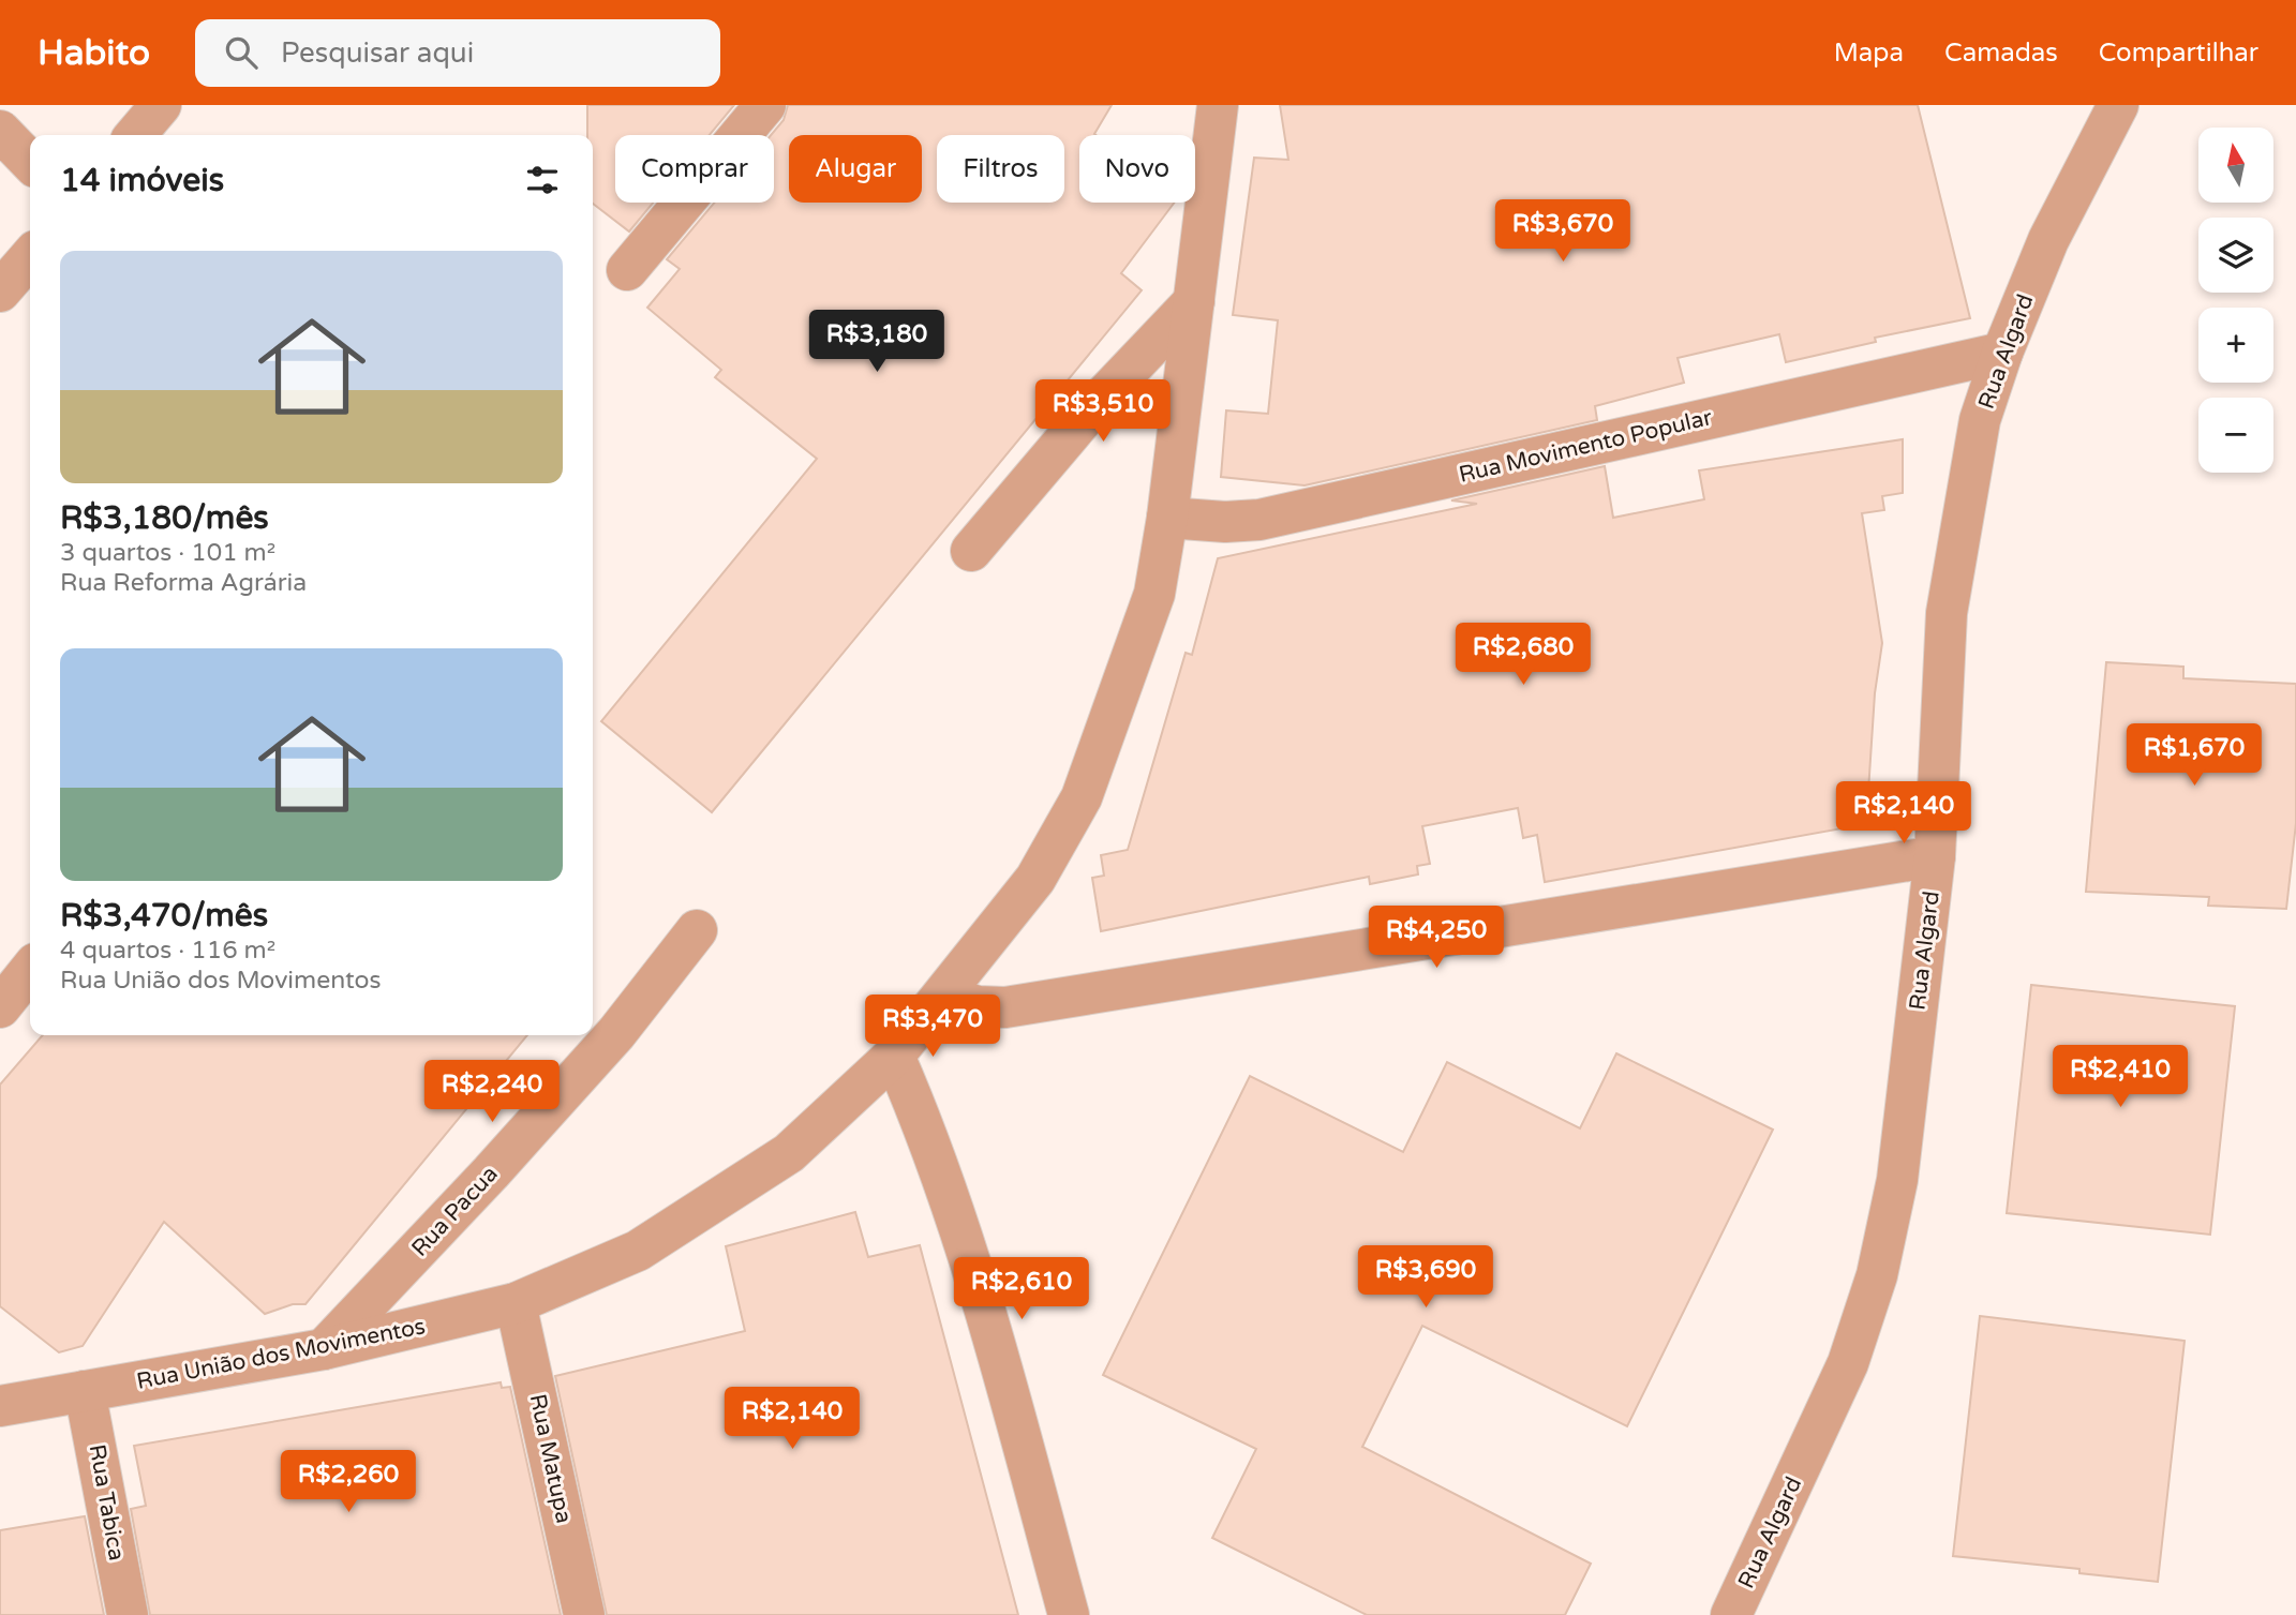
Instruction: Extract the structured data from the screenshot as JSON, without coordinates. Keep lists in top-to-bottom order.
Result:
{
  "streets": {
    "street": [
      "Rua Algard",
      "Rua Movimento Popular",
      "Rua Pacua",
      "Rua União dos Movimentos",
      "Rua Matupa",
      "Rua Tabica"
    ]
  },
  "crossings": [
    ["Rua Algard", "Rua Movimento Popular"],
    ["Rua Movimento Popular", "Rua União dos Movimentos"],
    ["Rua Pacua", "Rua União dos Movimentos"],
    ["Rua União dos Movimentos", "Rua Matupa"],
    ["Rua União dos Movimentos", "Rua Tabica"]
  ],
  "north": "top",
  "page": {
    "header": "Habito",
    "search": "Pesquisar aqui",
    "nav": ["Mapa", "Camadas", "Compartilhar"],
    "map_buttons": ["+", "−"],
    "chip": [
      "Comprar",
      "Alugar",
      "Filtros",
      "Novo"
    ],
    "heading": "14 imóveis",
    "price": [
      "R$3,670",
      "R$3,180",
      "R$3,510",
      "R$2,680",
      "R$1,670",
      "R$2,140",
      "R$4,250",
      "R$3,470",
      "R$2,410",
      "R$2,240",
      "R$3,690",
      "R$2,610",
      "R$2,140",
      "R$2,260"
    ],
    "list": [
      {
        "name": "R$3,180/mês",
        "note": "3 quartos · 101 m² · Rua Reforma Agrária"
      },
      {
        "name": "R$3,470/mês",
        "note": "4 quartos · 116 m² · Rua União dos Movimentos"
      }
    ]
  }
}
